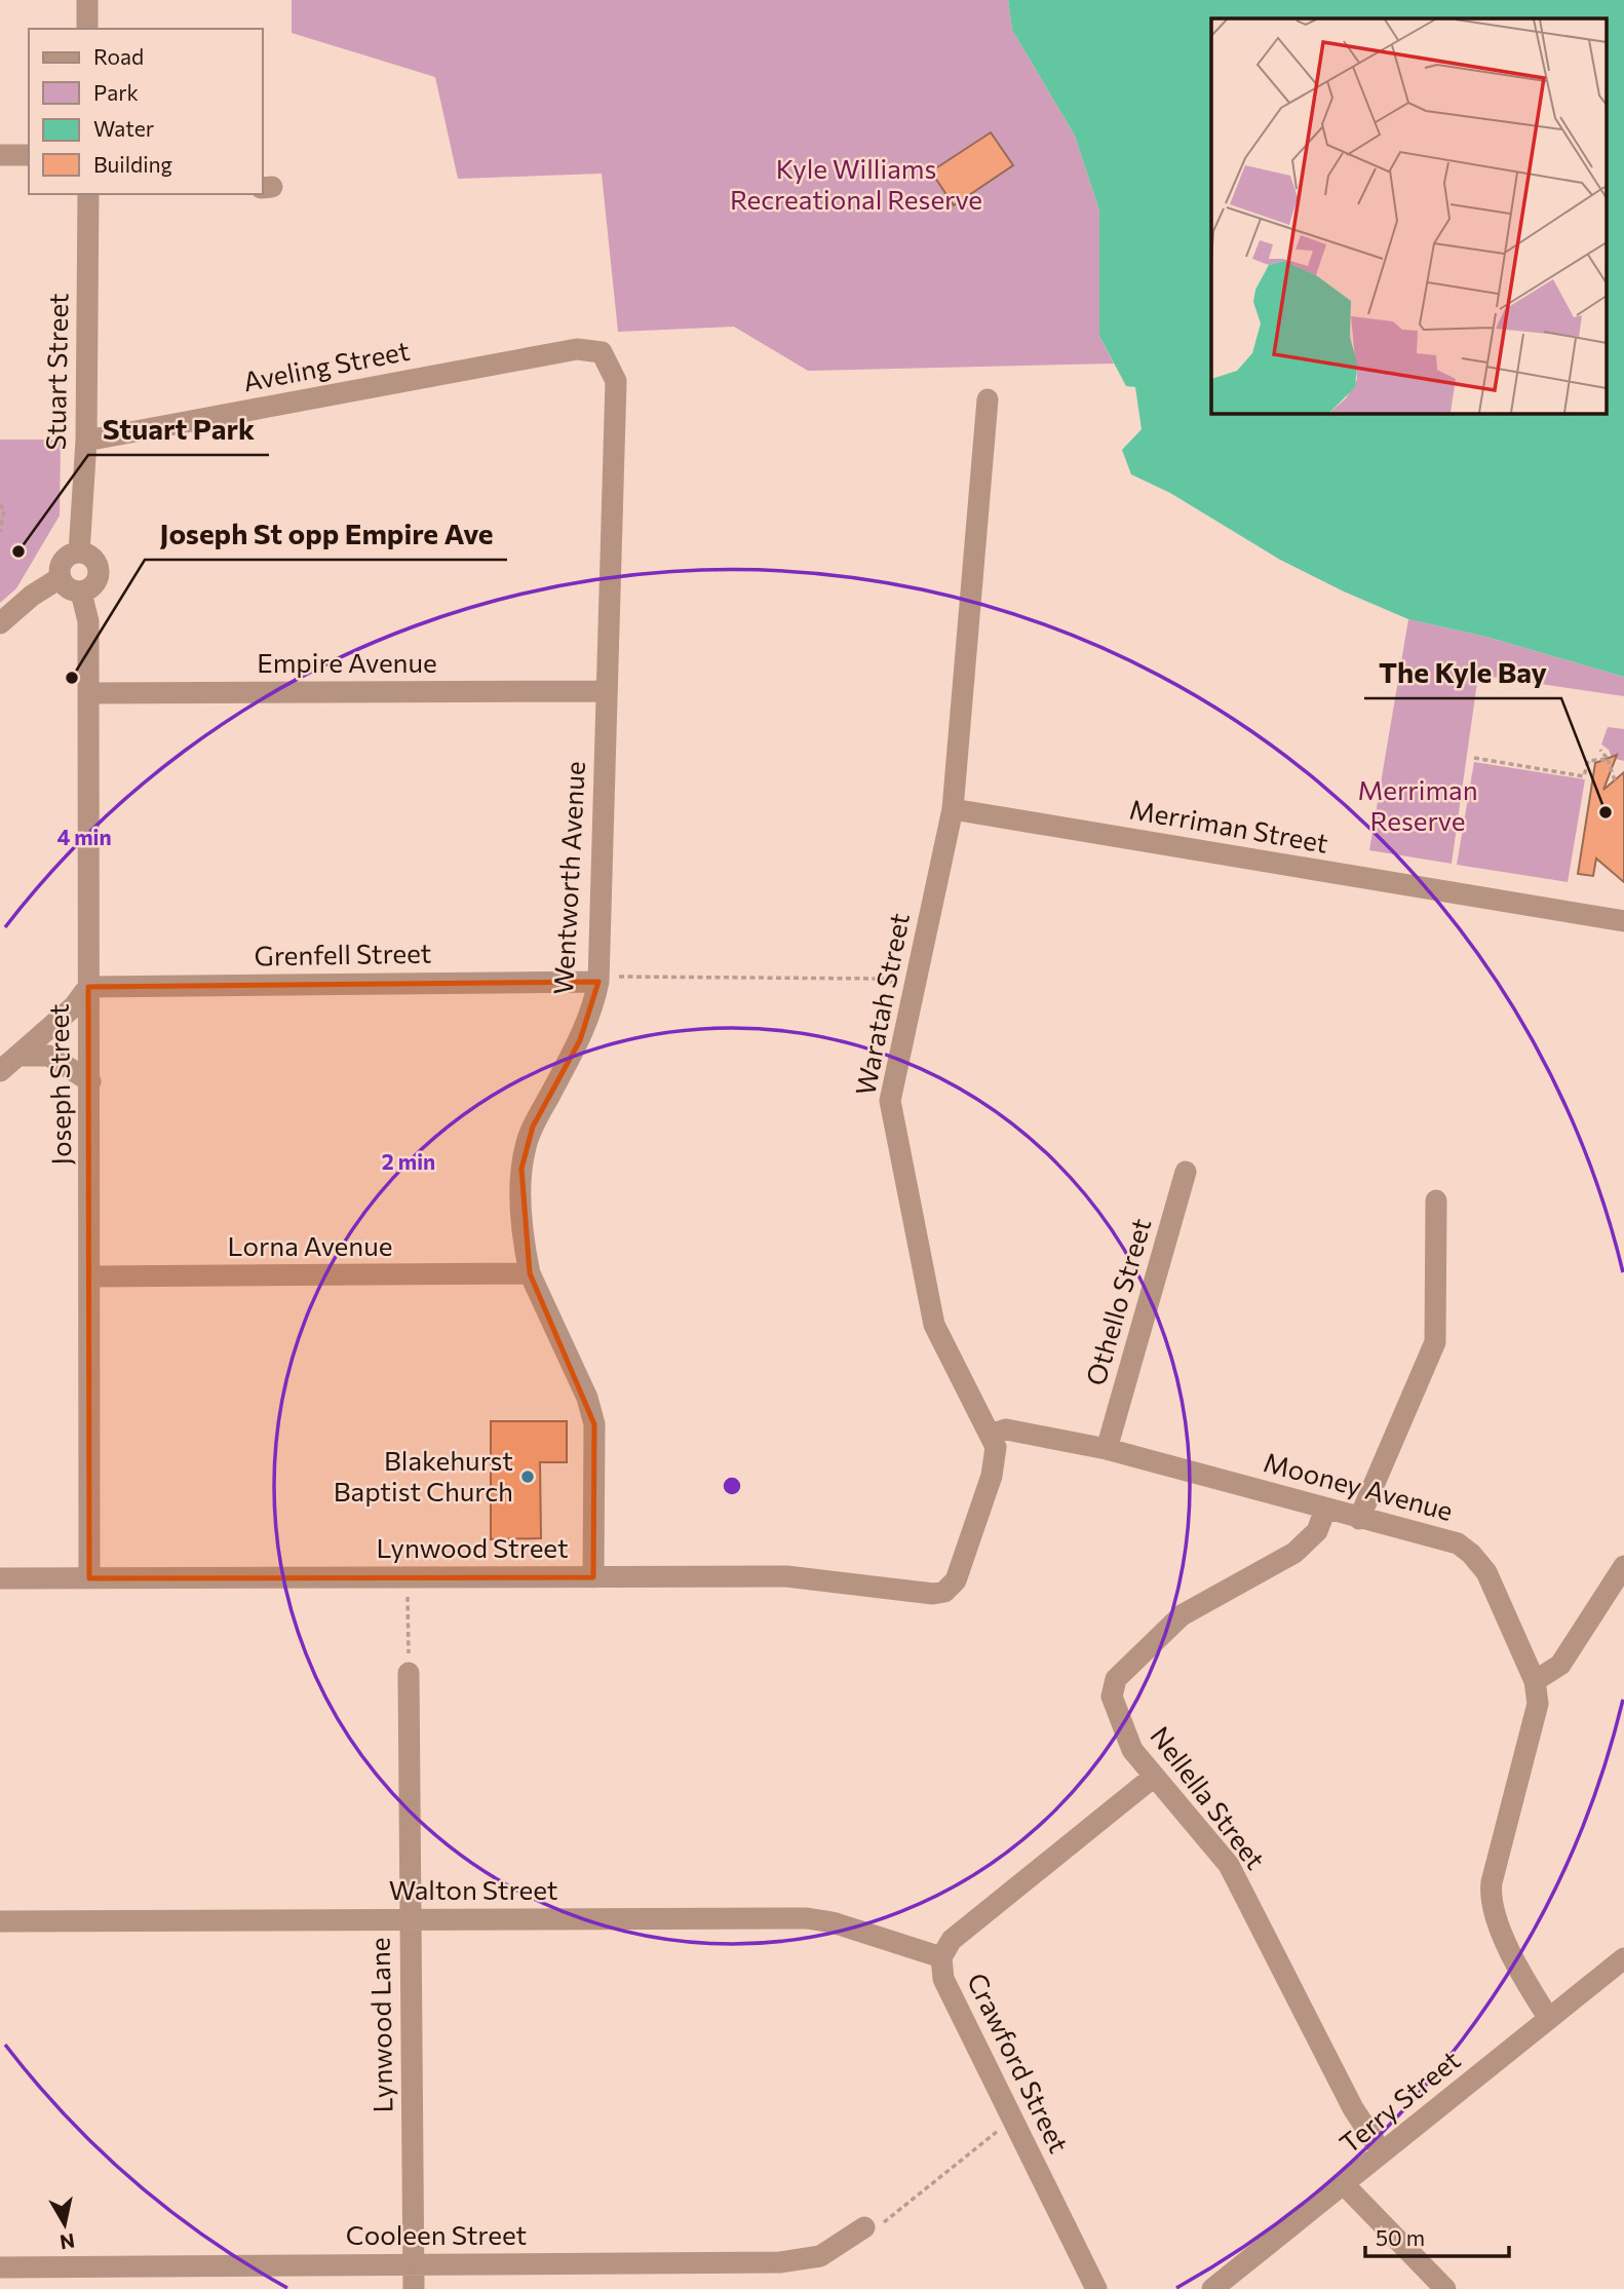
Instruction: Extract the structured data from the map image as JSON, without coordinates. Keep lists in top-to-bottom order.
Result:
{
  "streets": {
    "street": [
      "Aveling Street",
      "Stuart Street",
      "Empire Avenue",
      "Merriman Street",
      "Wentworth Avenue",
      "Grenfell Street",
      "Waratah Street",
      "Joseph Street",
      "Lorna Avenue",
      "Othello Street",
      "Mooney Avenue",
      "Lynwood Street",
      "Nellella Street",
      "Walton Street",
      "Lynwood Lane",
      "Crawford Street",
      "Terry Street",
      "Cooleen Street"
    ]
  },
  "crossings": [
    ["Aveling Street", "Stuart Street"],
    ["Aveling Street", "Wentworth Avenue"],
    ["Stuart Street", "Joseph Street"],
    ["Empire Avenue", "Wentworth Avenue"],
    ["Empire Avenue", "Joseph Street"],
    ["Merriman Street", "Waratah Street"],
    ["Wentworth Avenue", "Grenfell Street"],
    ["Wentworth Avenue", "Lorna Avenue"],
    ["Wentworth Avenue", "Lynwood Street"],
    ["Grenfell Street", "Joseph Street"],
    ["Waratah Street", "Mooney Avenue"],
    ["Waratah Street", "Lynwood Street"],
    ["Joseph Street", "Lorna Avenue"],
    ["Joseph Street", "Lynwood Street"],
    ["Othello Street", "Mooney Avenue"],
    ["Mooney Avenue", "Nellella Street"],
    ["Mooney Avenue", "Terry Street"],
    ["Nellella Street", "Crawford Street"],
    ["Nellella Street", "Terry Street"],
    ["Walton Street", "Lynwood Lane"],
    ["Walton Street", "Crawford Street"],
    ["Lynwood Lane", "Cooleen Street"]
  ],
  "parks": ["Kyle Williams Recreational Reserve", "Merriman Reserve"],
  "places": [
    "Stuart Park",
    "Joseph St opp Empire Ave",
    "The Kyle Bay",
    "Blakehurst Baptist Church"
  ],
  "legend": [
    "Road",
    "Park",
    "Water",
    "Building"
  ],
  "scale_bar": "50 m",
  "north": "bottom",
  "rings": ["4 min", "2 min"]
}
